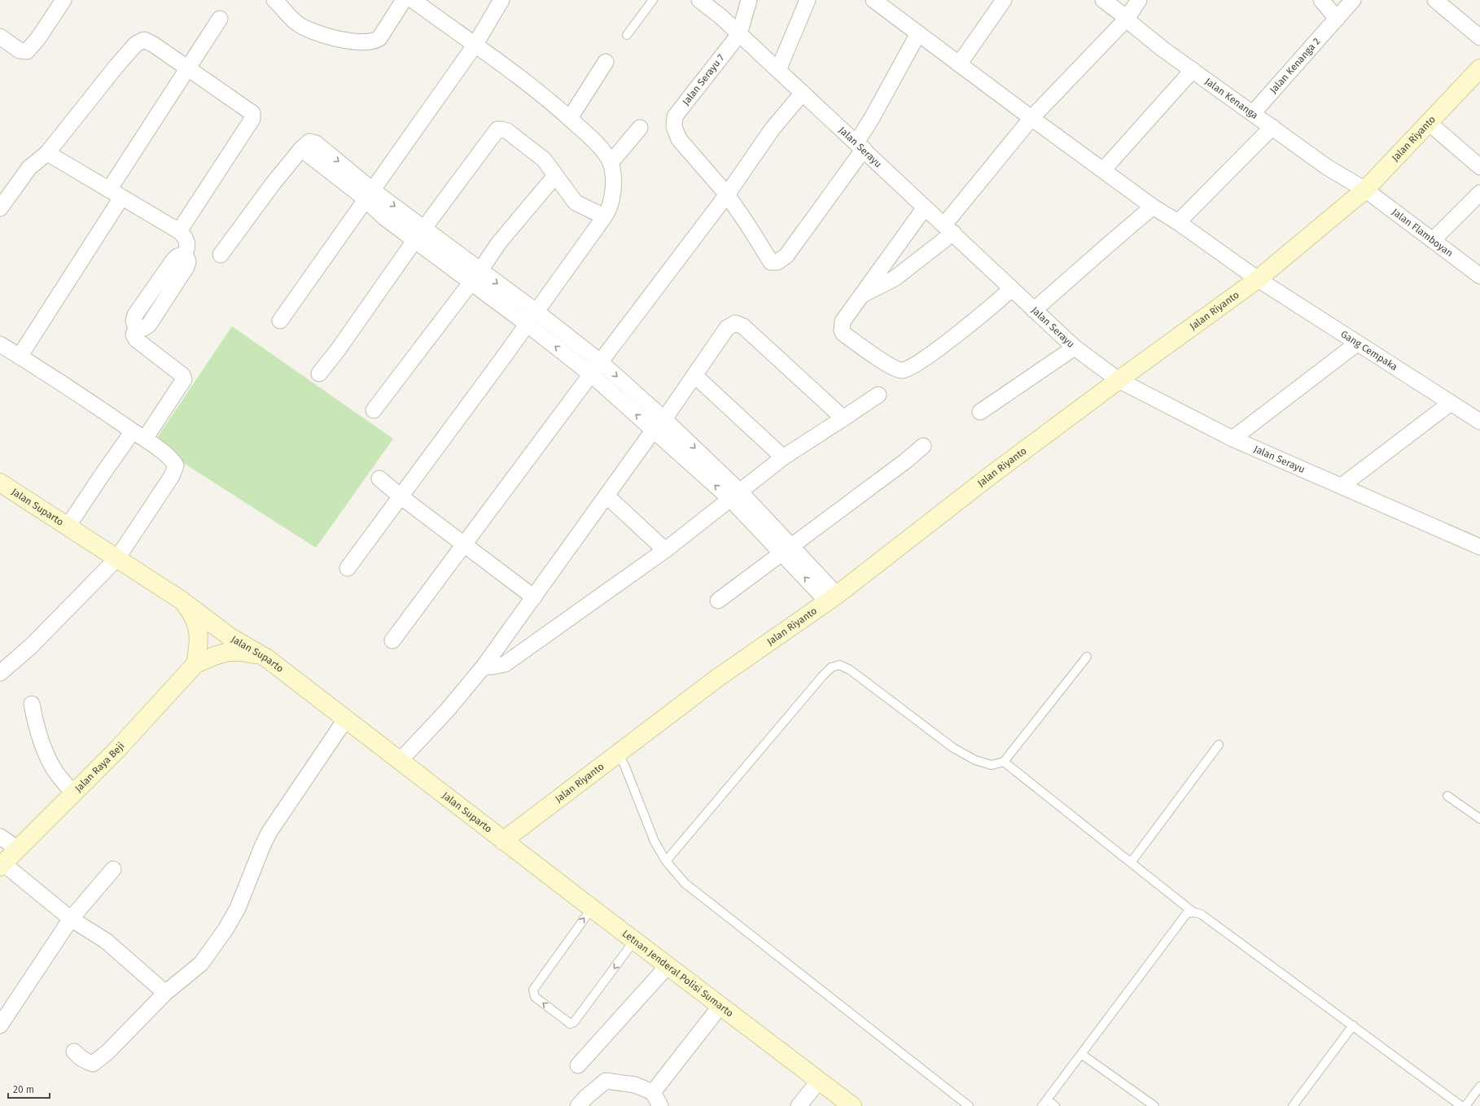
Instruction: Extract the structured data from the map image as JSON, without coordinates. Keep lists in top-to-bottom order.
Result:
{
  "streets": {
    "street": [
      "Jalan Kenanga 2",
      "Jalan Serayu 7",
      "Jalan Kenanga",
      "Jalan Riyanto",
      "Jalan Serayu",
      "Jalan Flamboyan",
      "Gang Cempaka",
      "Jalan Suparto",
      "Jalan Raya Beji",
      "Letnan Jenderal Polisi Sumarto"
    ]
  },
  "crossings": [
    ["Jalan Kenanga 2", "Jalan Kenanga"],
    ["Jalan Serayu 7", "Jalan Serayu"],
    ["Jalan Kenanga", "Jalan Riyanto"],
    ["Jalan Kenanga", "Jalan Flamboyan"],
    ["Jalan Riyanto", "Jalan Serayu"],
    ["Jalan Riyanto", "Jalan Flamboyan"],
    ["Jalan Riyanto", "Gang Cempaka"],
    ["Jalan Riyanto", "Jalan Suparto"],
    ["Jalan Riyanto", "Letnan Jenderal Polisi Sumarto"],
    ["Jalan Suparto", "Letnan Jenderal Polisi Sumarto"]
  ],
  "scale_bar": "20 m"
}
